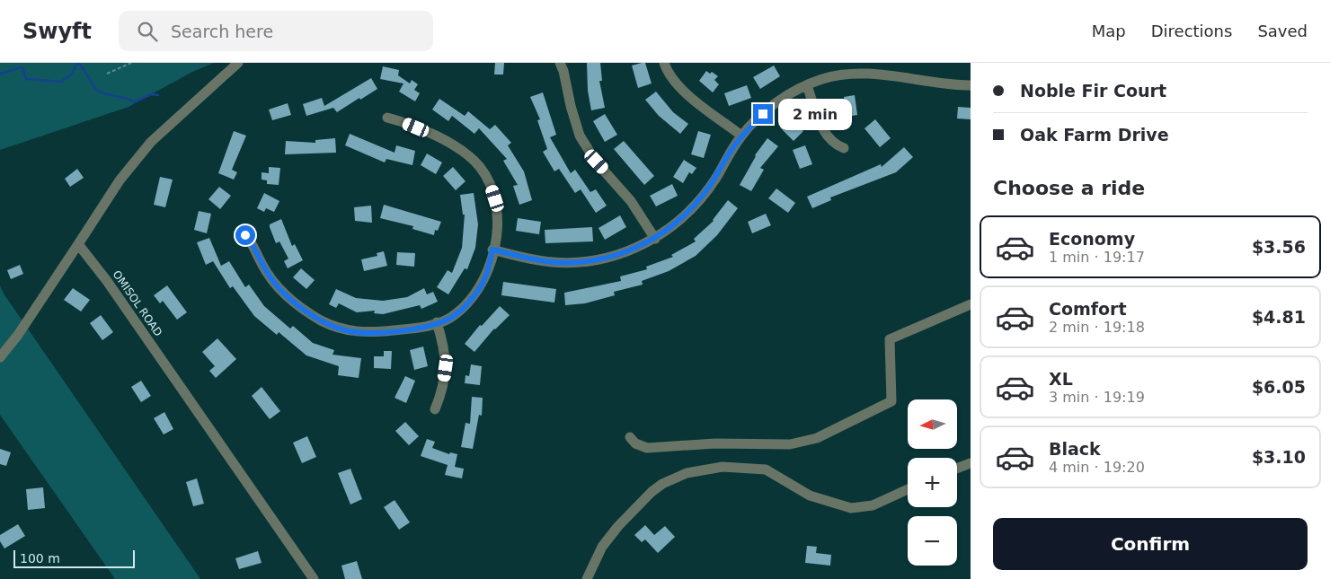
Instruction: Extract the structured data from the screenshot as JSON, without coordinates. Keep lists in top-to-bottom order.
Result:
{
  "streets": {
    "street": ["OMISOL ROAD"]
  },
  "scale_bar": "100 m",
  "north": "left",
  "page": {
    "header": "Swyft",
    "search": "Search here",
    "nav": ["Map", "Directions", "Saved"],
    "banner": ["Noble Fir Court", "Oak Farm Drive"],
    "bubble": "2 min",
    "heading": "Choose a ride",
    "list": [
      {
        "name": "Economy",
        "note": "1 min · 19:17",
        "value": "$3.56"
      },
      {
        "name": "Comfort",
        "note": "2 min · 19:18",
        "value": "$4.81"
      },
      {
        "name": "XL",
        "note": "3 min · 19:19",
        "value": "$6.05"
      },
      {
        "name": "Black",
        "note": "4 min · 19:20",
        "value": "$3.10"
      }
    ],
    "map_buttons": ["+", "−"],
    "buttons": "Confirm",
    "scale": "100 m"
  }
}
